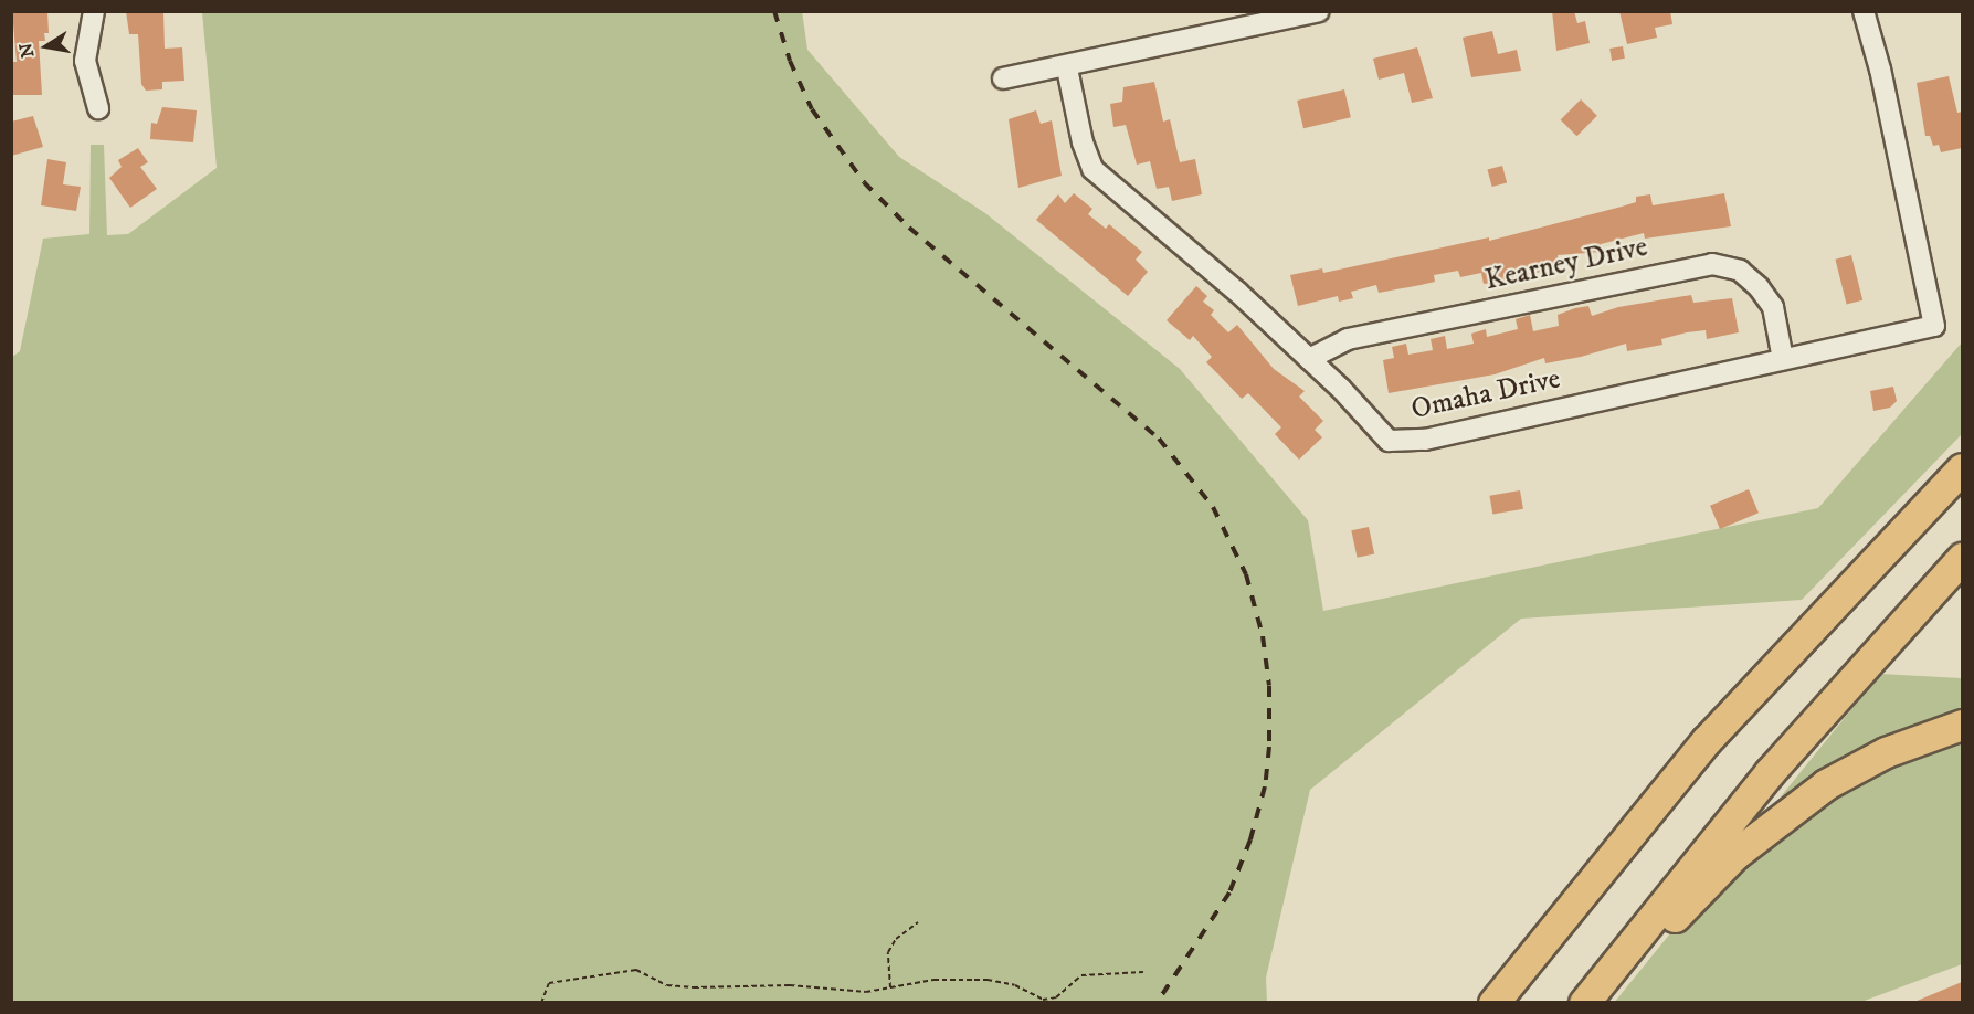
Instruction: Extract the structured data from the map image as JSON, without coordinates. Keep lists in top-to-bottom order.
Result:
{
  "streets": {
    "street": ["Kearney Drive", "Omaha Drive"]
  },
  "crossings": [
    ["Kearney Drive", "Omaha Drive"]
  ],
  "north": "left"
}
